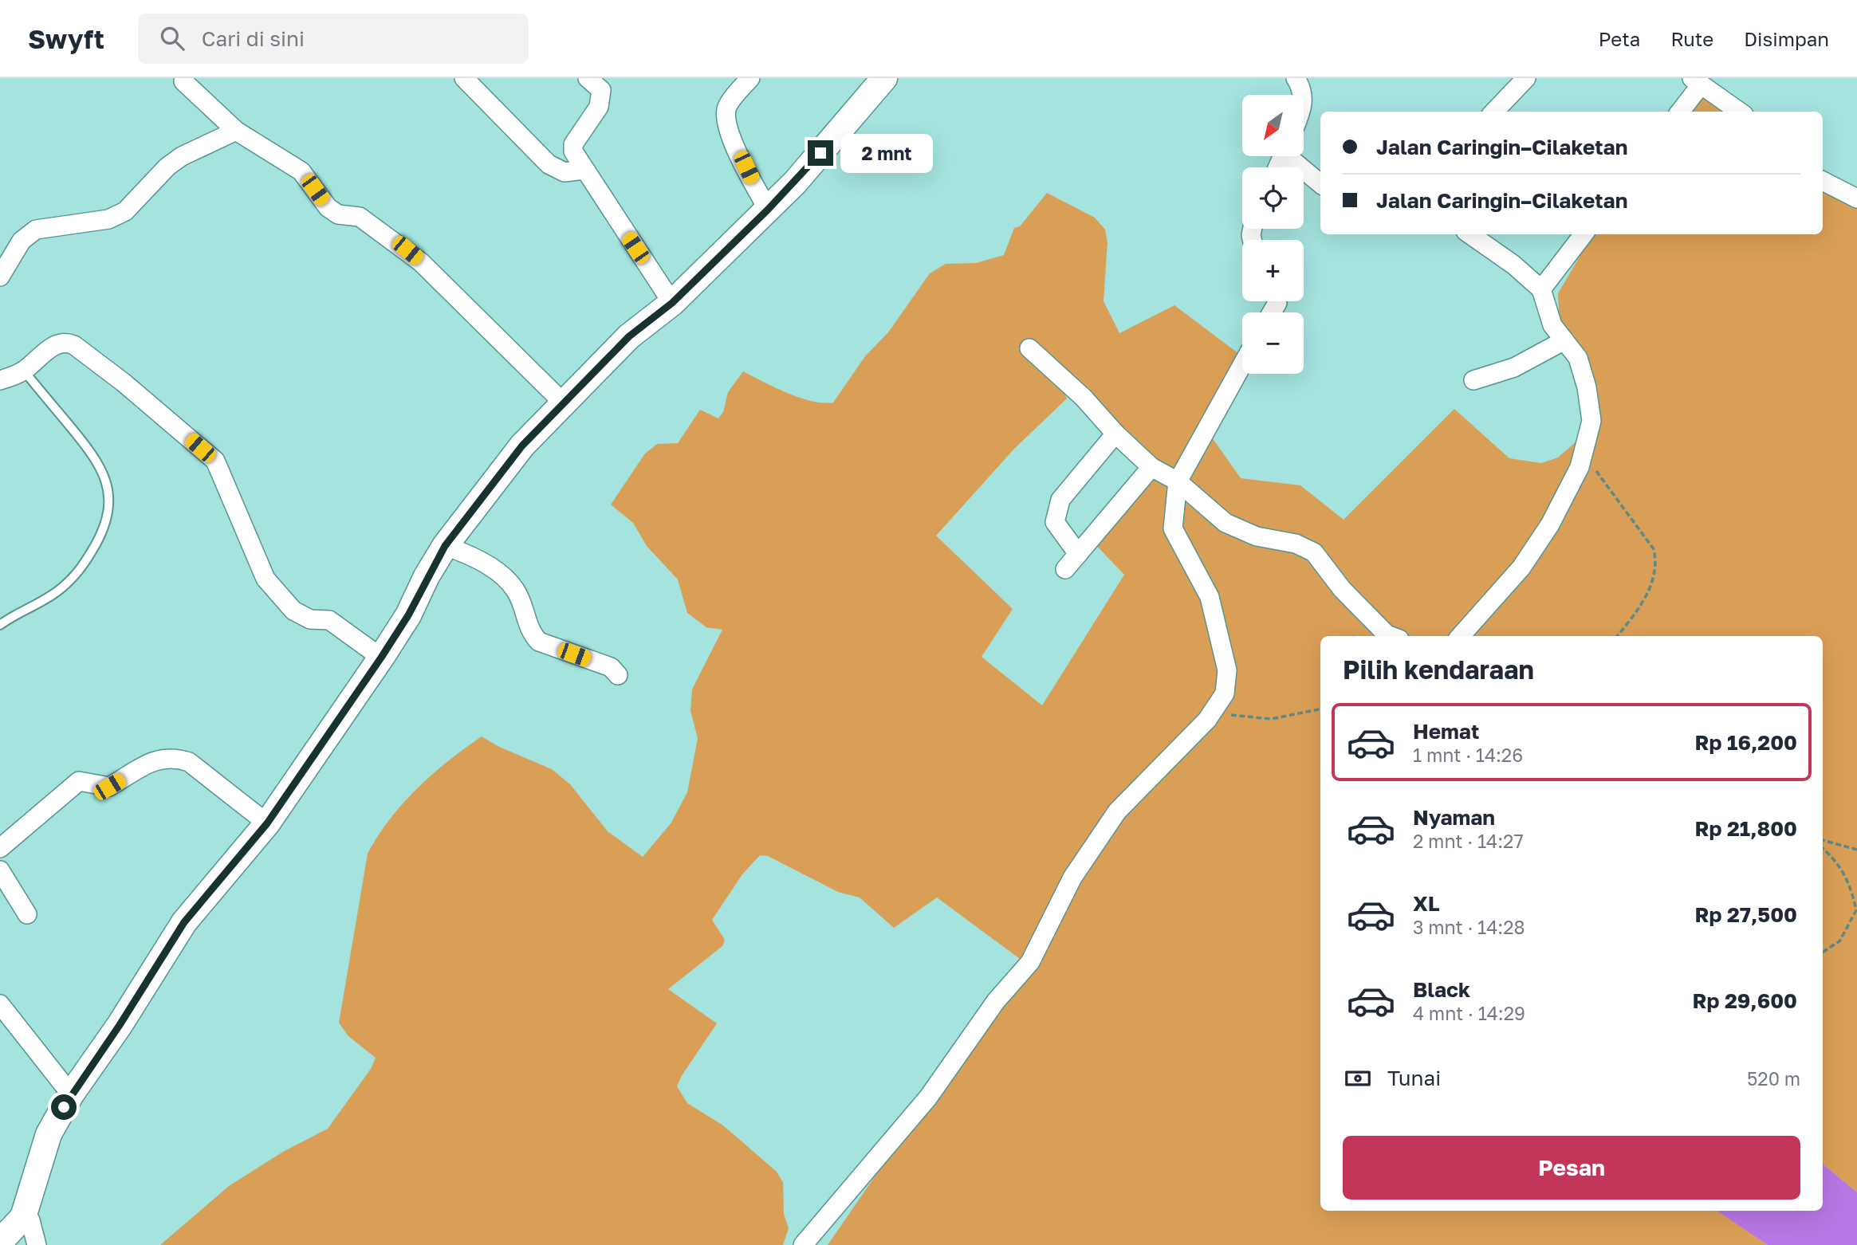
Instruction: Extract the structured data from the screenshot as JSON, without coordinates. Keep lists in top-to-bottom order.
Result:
{
  "north": "bottom left",
  "page": {
    "header": "Swyft",
    "search": "Cari di sini",
    "nav": ["Peta", "Rute", "Disimpan"],
    "map_buttons": ["+", "−"],
    "banner": ["Jalan Caringin–Cilaketan", "Jalan Caringin–Cilaketan"],
    "bubble": "2 mnt",
    "heading": "Pilih kendaraan",
    "list": [
      {
        "name": "Hemat",
        "note": "1 mnt · 14:26",
        "value": "Rp 16,200"
      },
      {
        "name": "Nyaman",
        "note": "2 mnt · 14:27",
        "value": "Rp 21,800"
      },
      {
        "name": "XL",
        "note": "3 mnt · 14:28",
        "value": "Rp 27,500"
      },
      {
        "name": "Black",
        "note": "4 mnt · 14:29",
        "value": "Rp 29,600"
      }
    ],
    "pay": ["Tunai", "520 m"],
    "buttons": "Pesan"
  }
}
